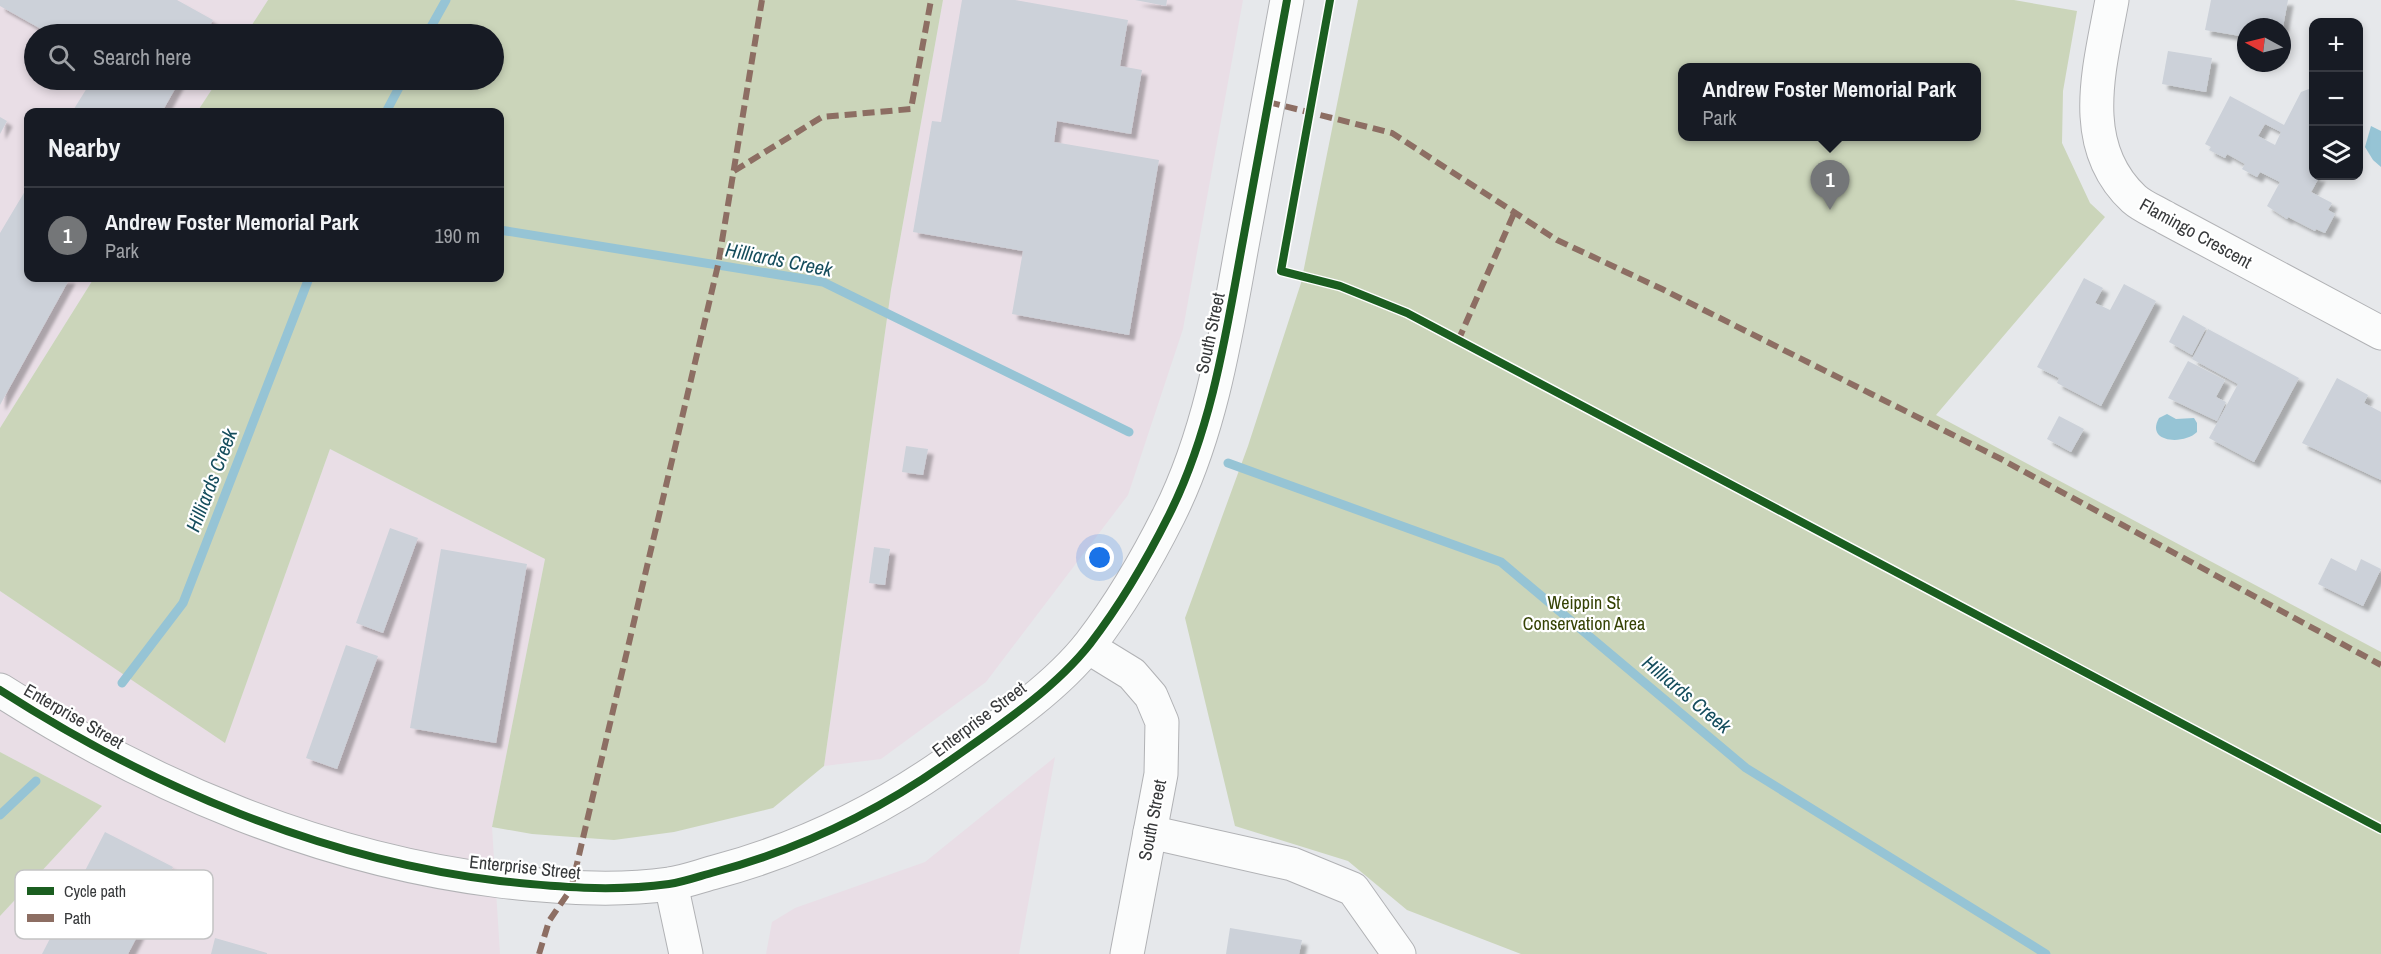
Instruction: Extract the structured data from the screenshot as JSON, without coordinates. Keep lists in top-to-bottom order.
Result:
{
  "streets": {
    "street": ["Flamingo Crescent", "South Street", "Enterprise Street"]
  },
  "crossings": [
    ["South Street", "Enterprise Street"]
  ],
  "water": ["Hilliards Creek"],
  "parks": ["Weippin St Conservation Area"],
  "legend": ["Cycle path", "Path"],
  "north": "left",
  "page": {
    "map_buttons": ["+", "−"],
    "search": "Search here",
    "popup": ["Andrew Foster Memorial Park", "Park"],
    "heading": "Nearby",
    "pins": "1",
    "list": [
      {
        "mark": "1",
        "name": "Andrew Foster Memorial Park",
        "note": "Park",
        "value": "190 m"
      }
    ]
  }
}
